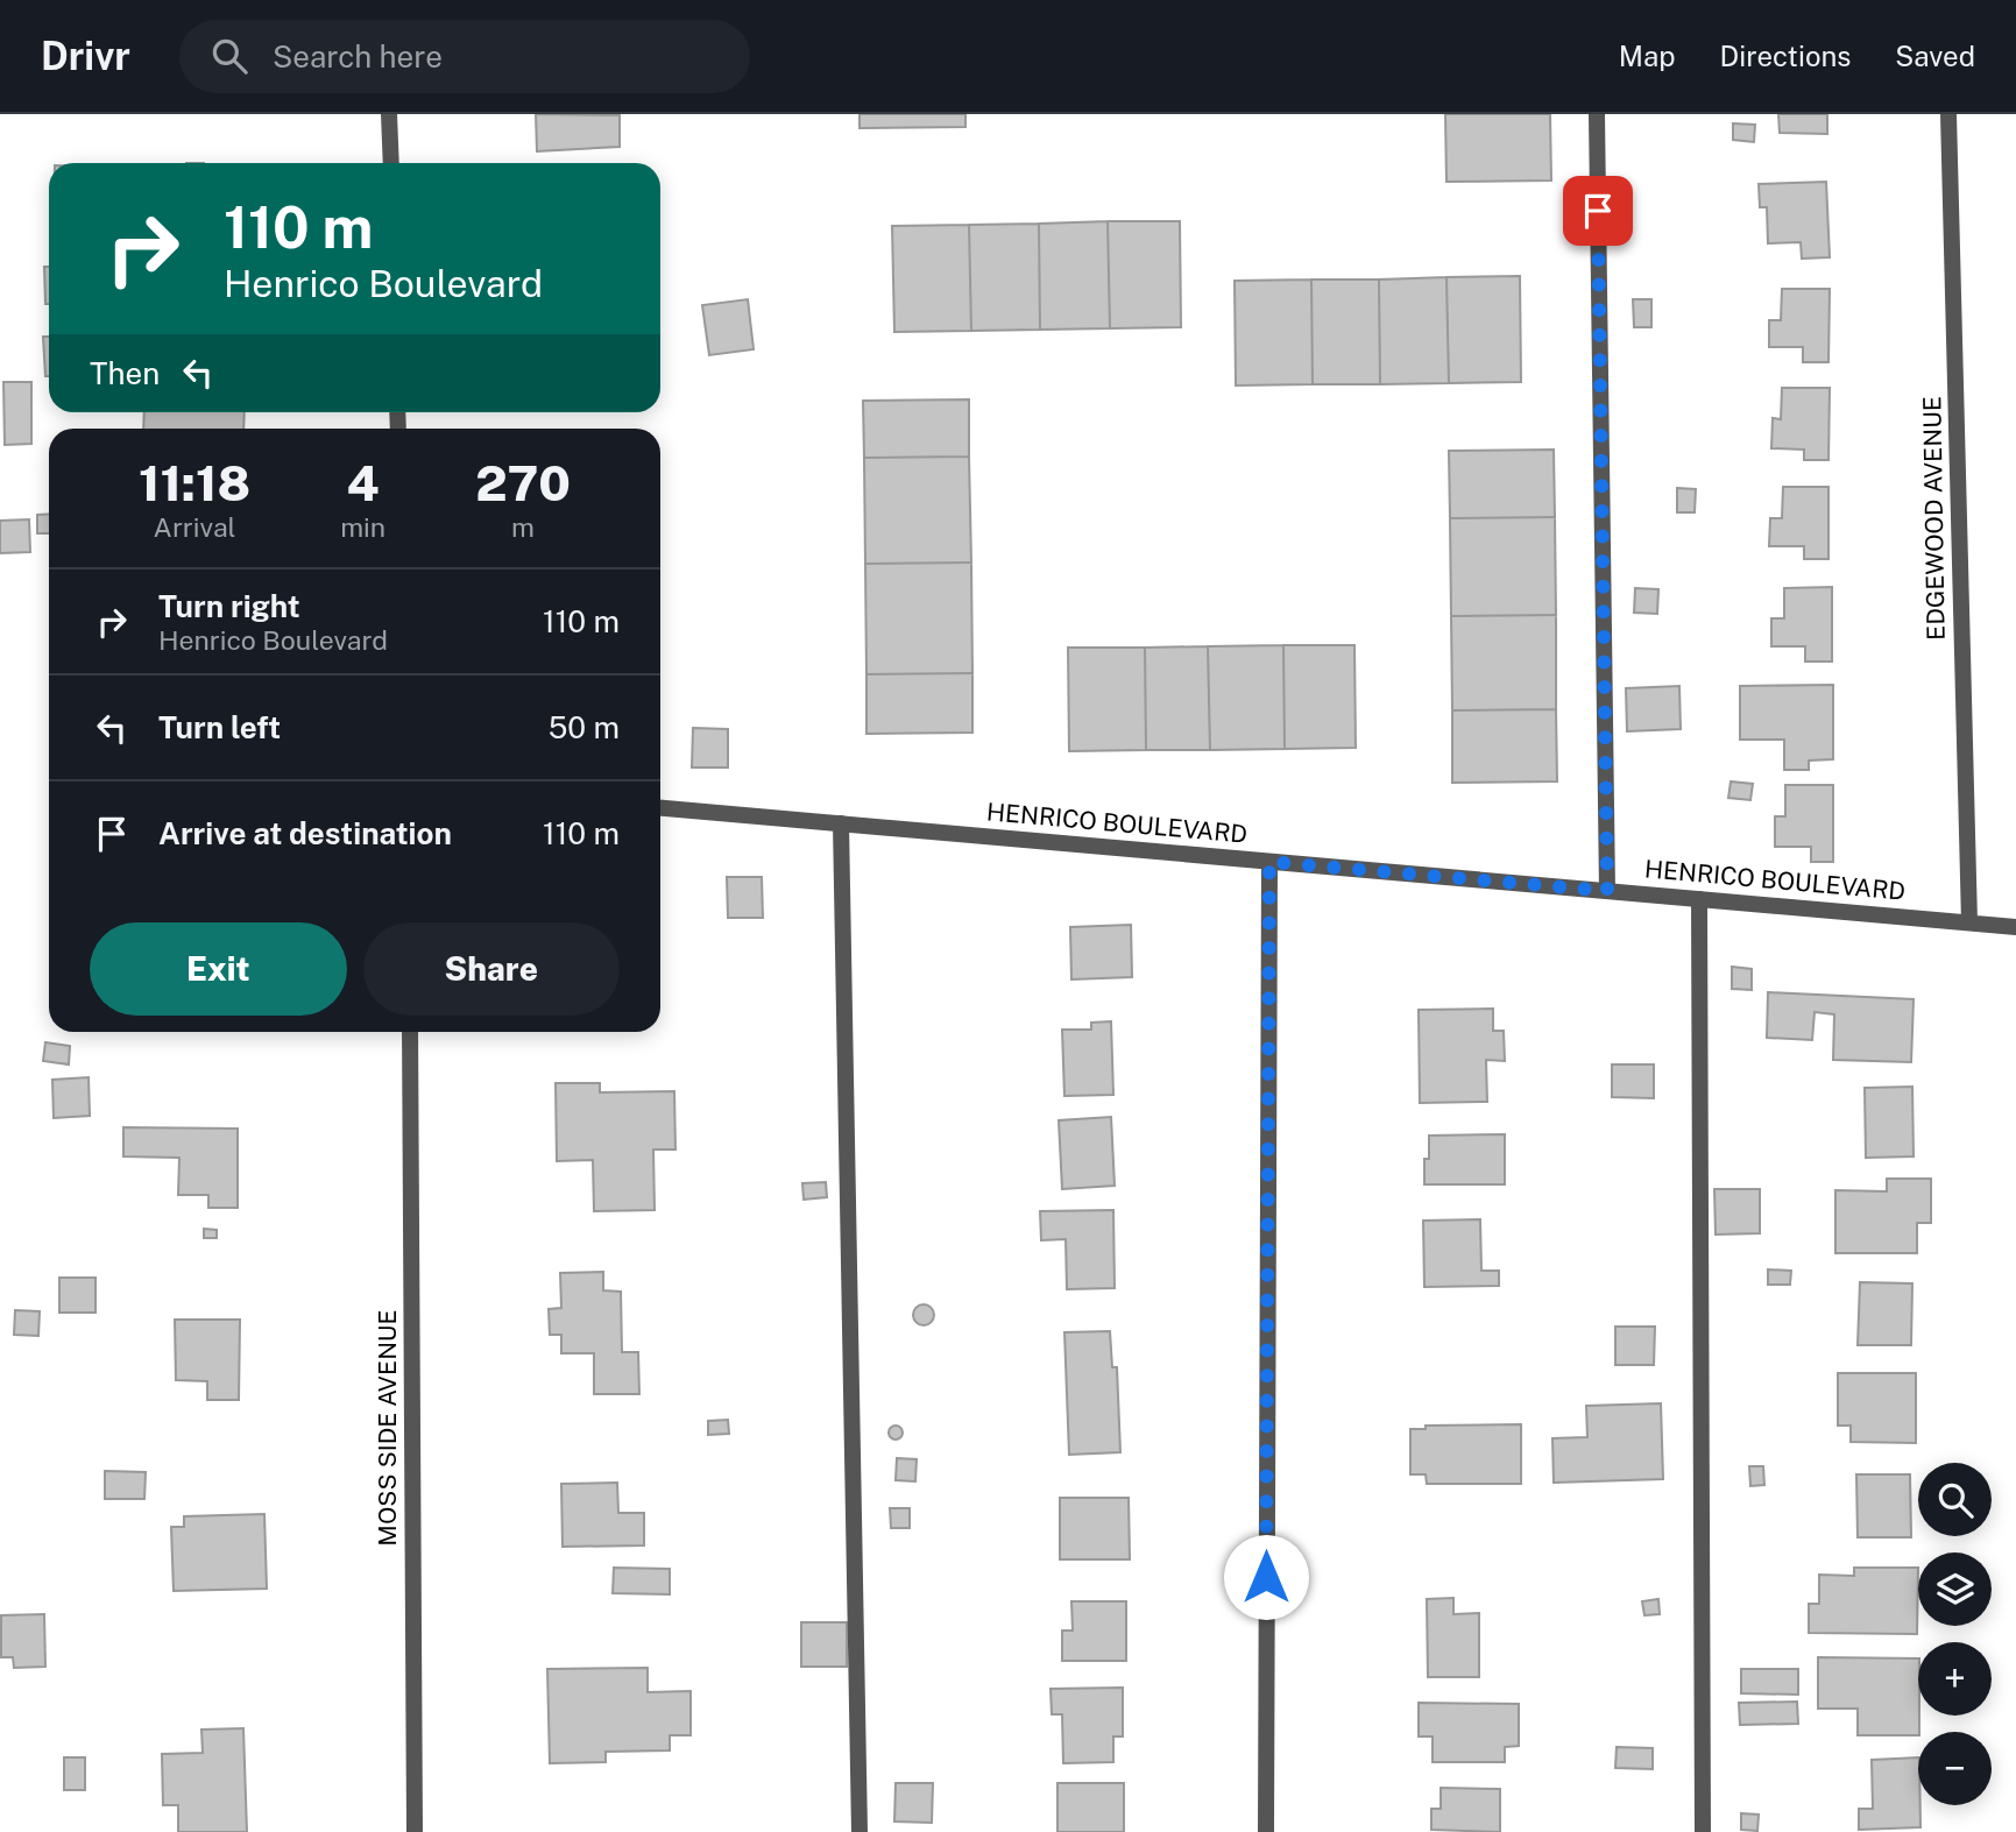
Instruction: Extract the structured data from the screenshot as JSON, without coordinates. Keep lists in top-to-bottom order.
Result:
{
  "streets": {
    "street": ["EDGEWOOD AVENUE", "HENRICO BOULEVARD", "MOSS SIDE AVENUE"]
  },
  "crossings": [
    ["EDGEWOOD AVENUE", "HENRICO BOULEVARD"]
  ],
  "page": {
    "header": "Drivr",
    "search": "Search here",
    "nav": ["Map", "Directions", "Saved"],
    "turn": ["110 m", "Henrico Boulevard"],
    "then": "Then",
    "eta": [
      "11:18",
      "Arrival",
      "4",
      "min",
      "270",
      "m"
    ],
    "list": [
      {
        "name": "Turn right",
        "note": "Henrico Boulevard",
        "value": "110 m"
      },
      {
        "name": "Turn left",
        "value": "50 m"
      },
      {
        "name": "Arrive at destination",
        "value": "110 m"
      }
    ],
    "buttons": ["Exit", "Share"],
    "map_buttons": ["+", "−"]
  }
}
